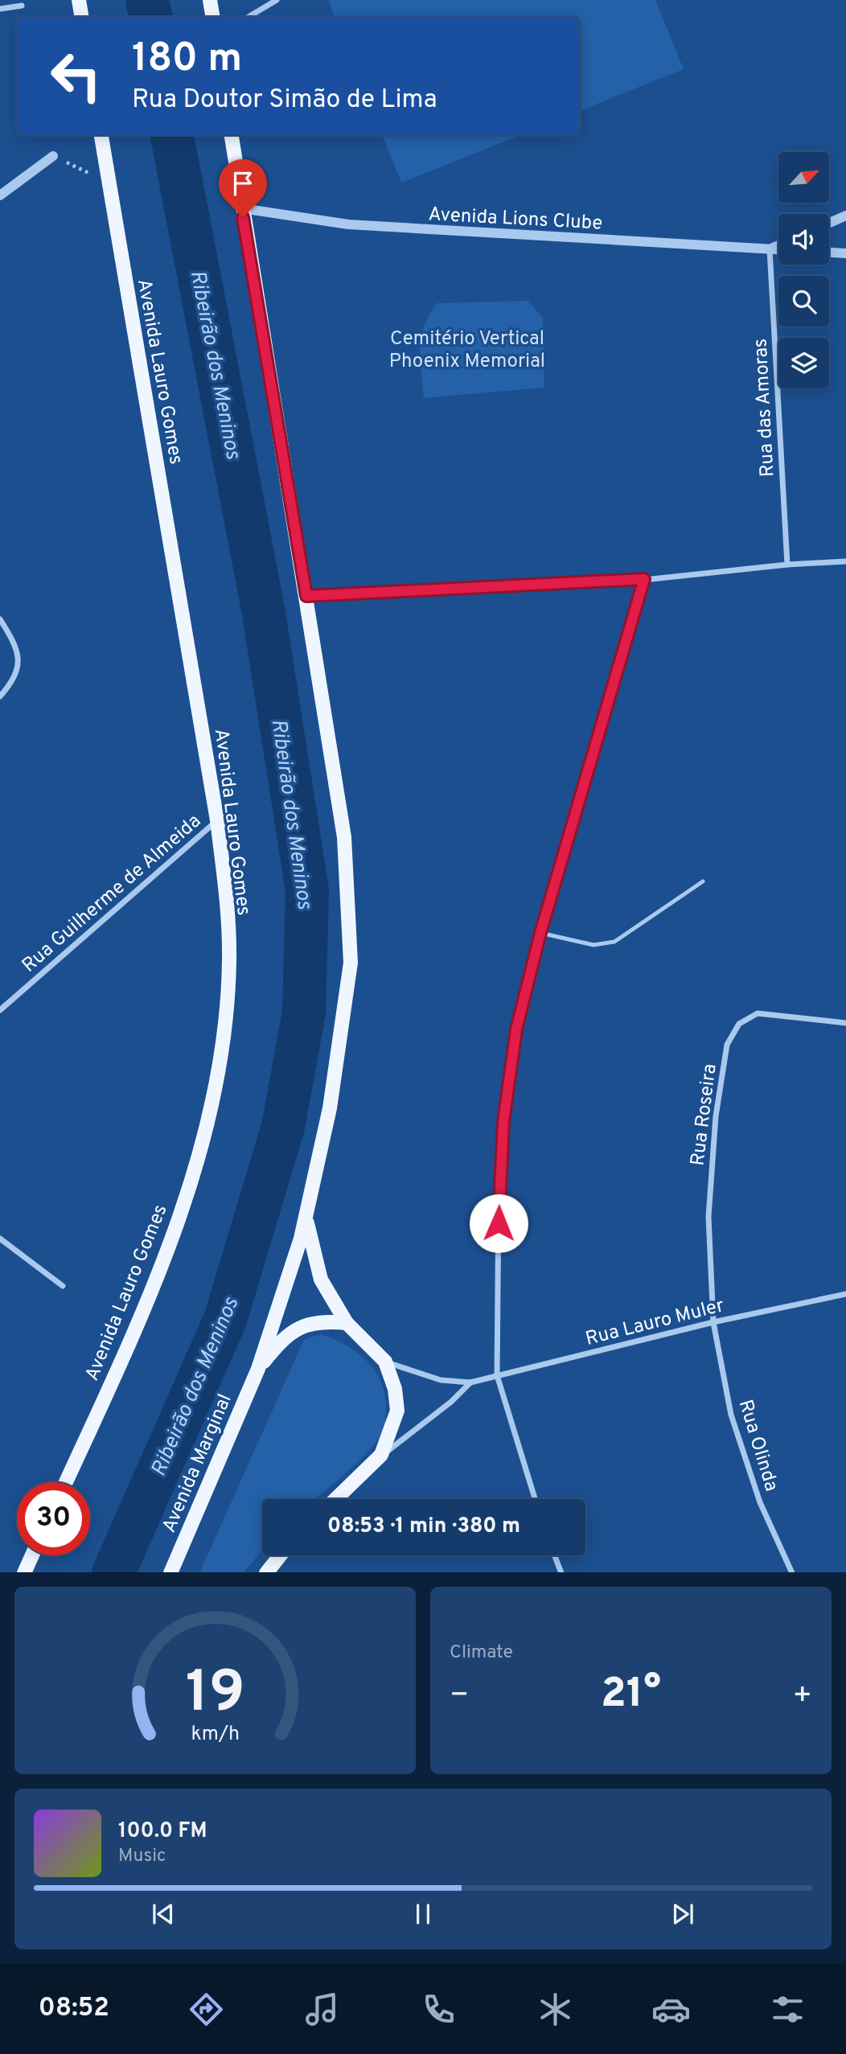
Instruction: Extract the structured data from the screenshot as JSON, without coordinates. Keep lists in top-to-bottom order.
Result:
{
  "streets": {
    "main road": ["Avenida Lauro Gomes", "Avenida Marginal"],
    "street": [
      "Avenida Lions Clube",
      "Rua das Amoras",
      "Rua Guilherme de Almeida",
      "Rua Roseira",
      "Rua Lauro Muler",
      "Rua Olinda"
    ]
  },
  "crossings": [
    ["Avenida Lions Clube", "Rua das Amoras"],
    ["Avenida Lauro Gomes", "Rua Guilherme de Almeida"],
    ["Rua Roseira", "Rua Lauro Muler"],
    ["Rua Roseira", "Rua Olinda"],
    ["Rua Lauro Muler", "Rua Olinda"]
  ],
  "water": ["Ribeirão dos Meninos"],
  "parks": ["Cemitério Vertical Phoenix Memorial"],
  "north": "top right",
  "page": {
    "turn": ["180 m", "Rua Doutor Simão de Lima"],
    "limit": "30",
    "trip": "08:53 · 1 min · 380 m",
    "tile": "Climate",
    "heat": ["−", "21°", "+"],
    "song": ["100.0 FM", "Music"],
    "tabs": "08:52",
    "gauge": ["19", "km/h"]
  }
}
